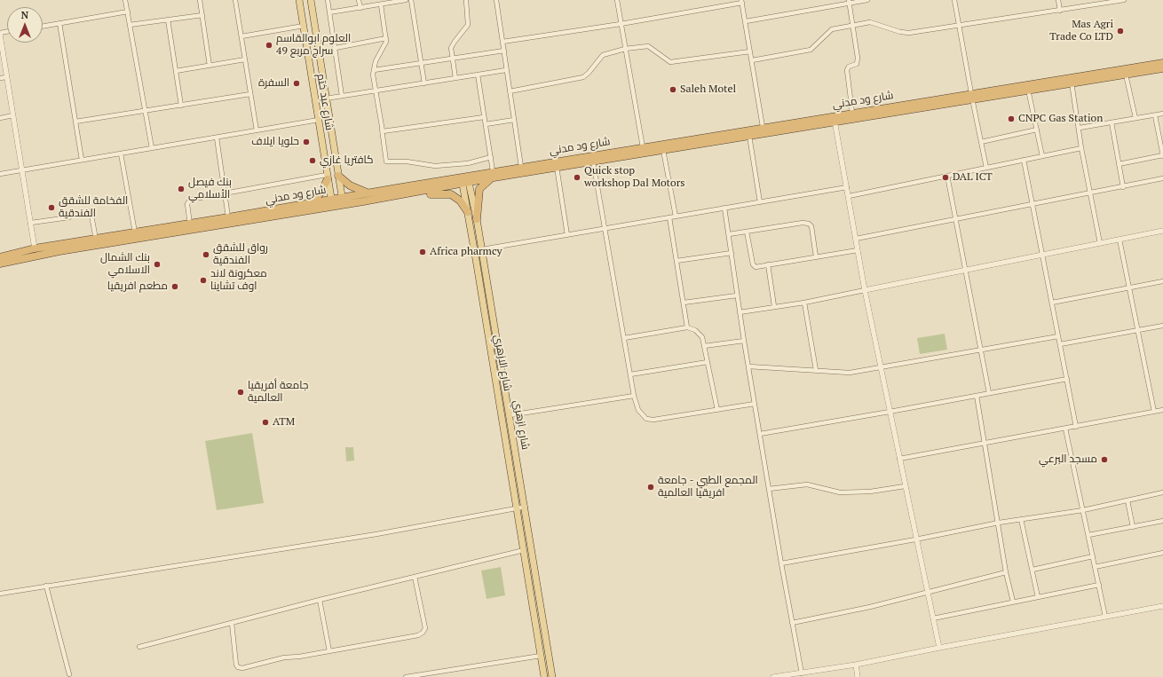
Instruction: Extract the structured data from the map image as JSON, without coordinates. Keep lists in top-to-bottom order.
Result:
{
  "streets": {
    "highway": ["شارع ود مدني"],
    "main road": ["شارع عبد ختم", "شارع الازهري", "شارع ازهري"]
  },
  "crossings": [
    ["شارع ود مدني", "شارع عبد ختم"],
    ["شارع ود مدني", "شارع الازهري"],
    ["شارع ود مدني", "شارع ازهري"],
    ["شارع الازهري", "شارع ازهري"]
  ],
  "places": [
    "Mas Agri Trade Co LTD",
    "العلوم ابوالقاسم سراج مربع 49",
    "السفرة",
    "Saleh Motel",
    "CNPC Gas Station",
    "حلويا ايلاف",
    "كافتريا غازي",
    "Quick stop workshop Dal Motors",
    "DAL ICT",
    "بنك فيصل الأسلامي",
    "الفخامة للشقق الفندقية",
    "Africa pharmcy",
    "رواق للشقق الفندقية",
    "بنك الشمال الاسلامي",
    "معكرونة لاند اوف تشاينا",
    "مطعم افريقيا",
    "جامعة أفريقيا العالمية",
    "ATM",
    "مسجد البرعي",
    "المجمع الطبي - جامعة افريقيا العالمية"
  ],
  "north": "top"
}
